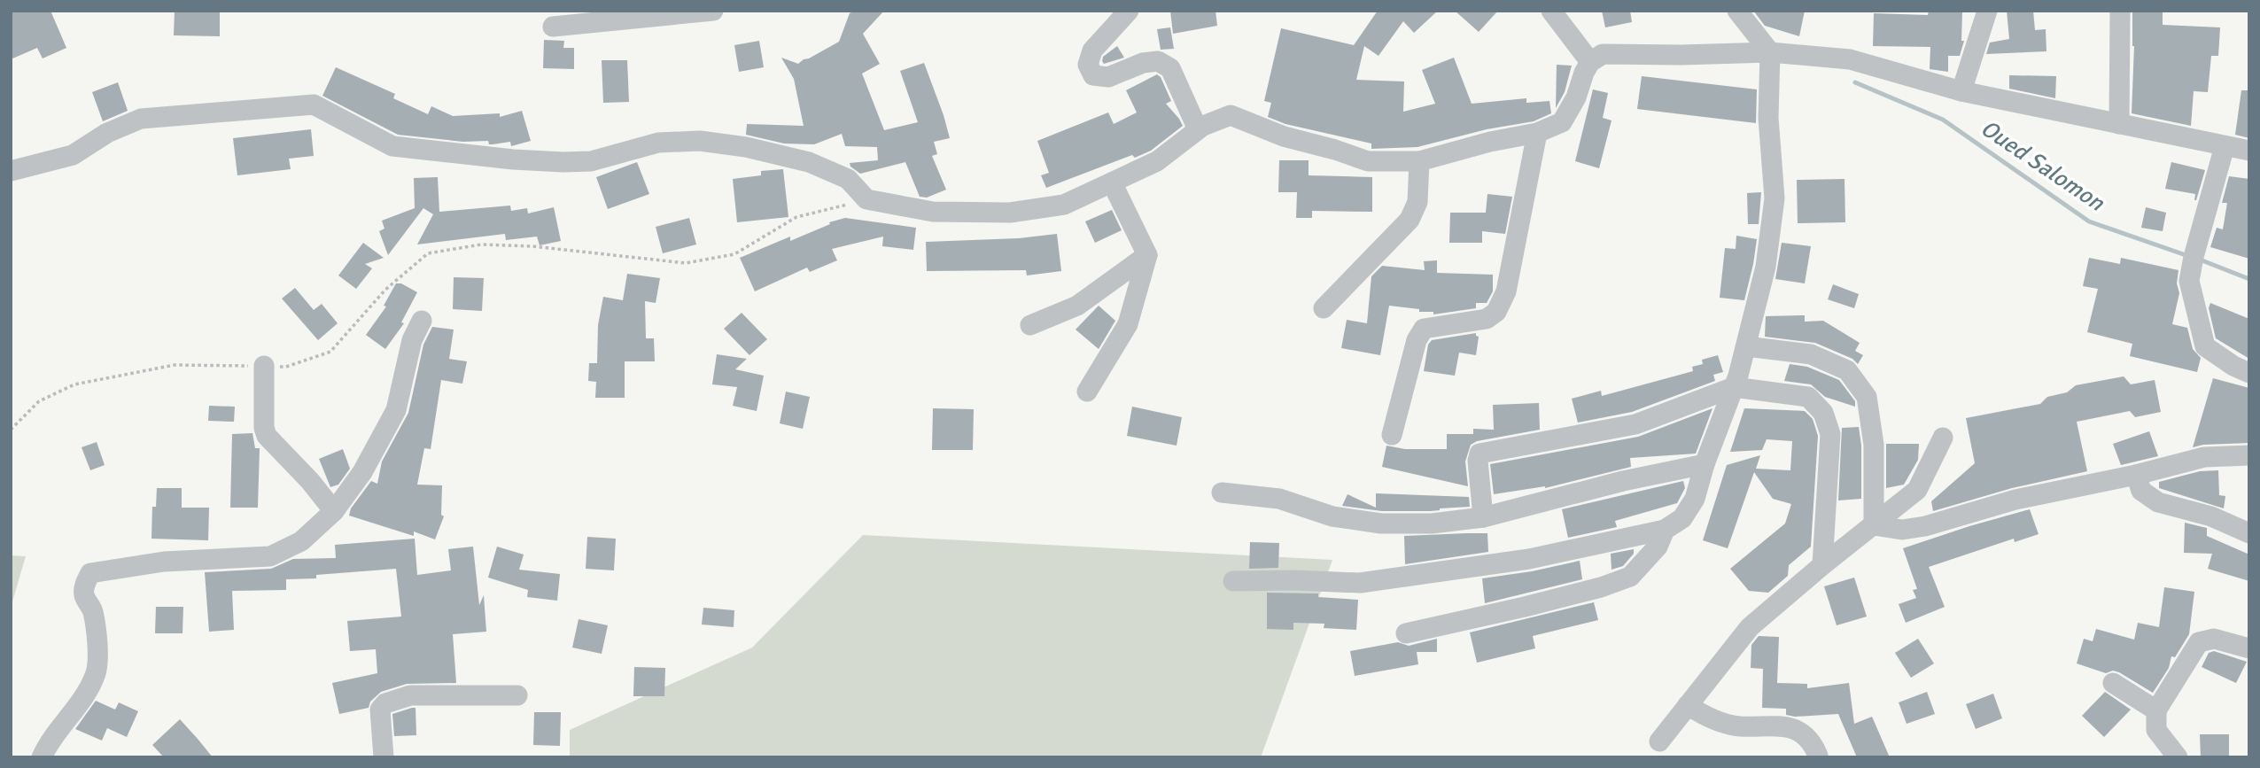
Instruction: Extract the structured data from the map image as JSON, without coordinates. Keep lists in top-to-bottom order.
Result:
{
  "water": ["Oued Salomon"]
}
